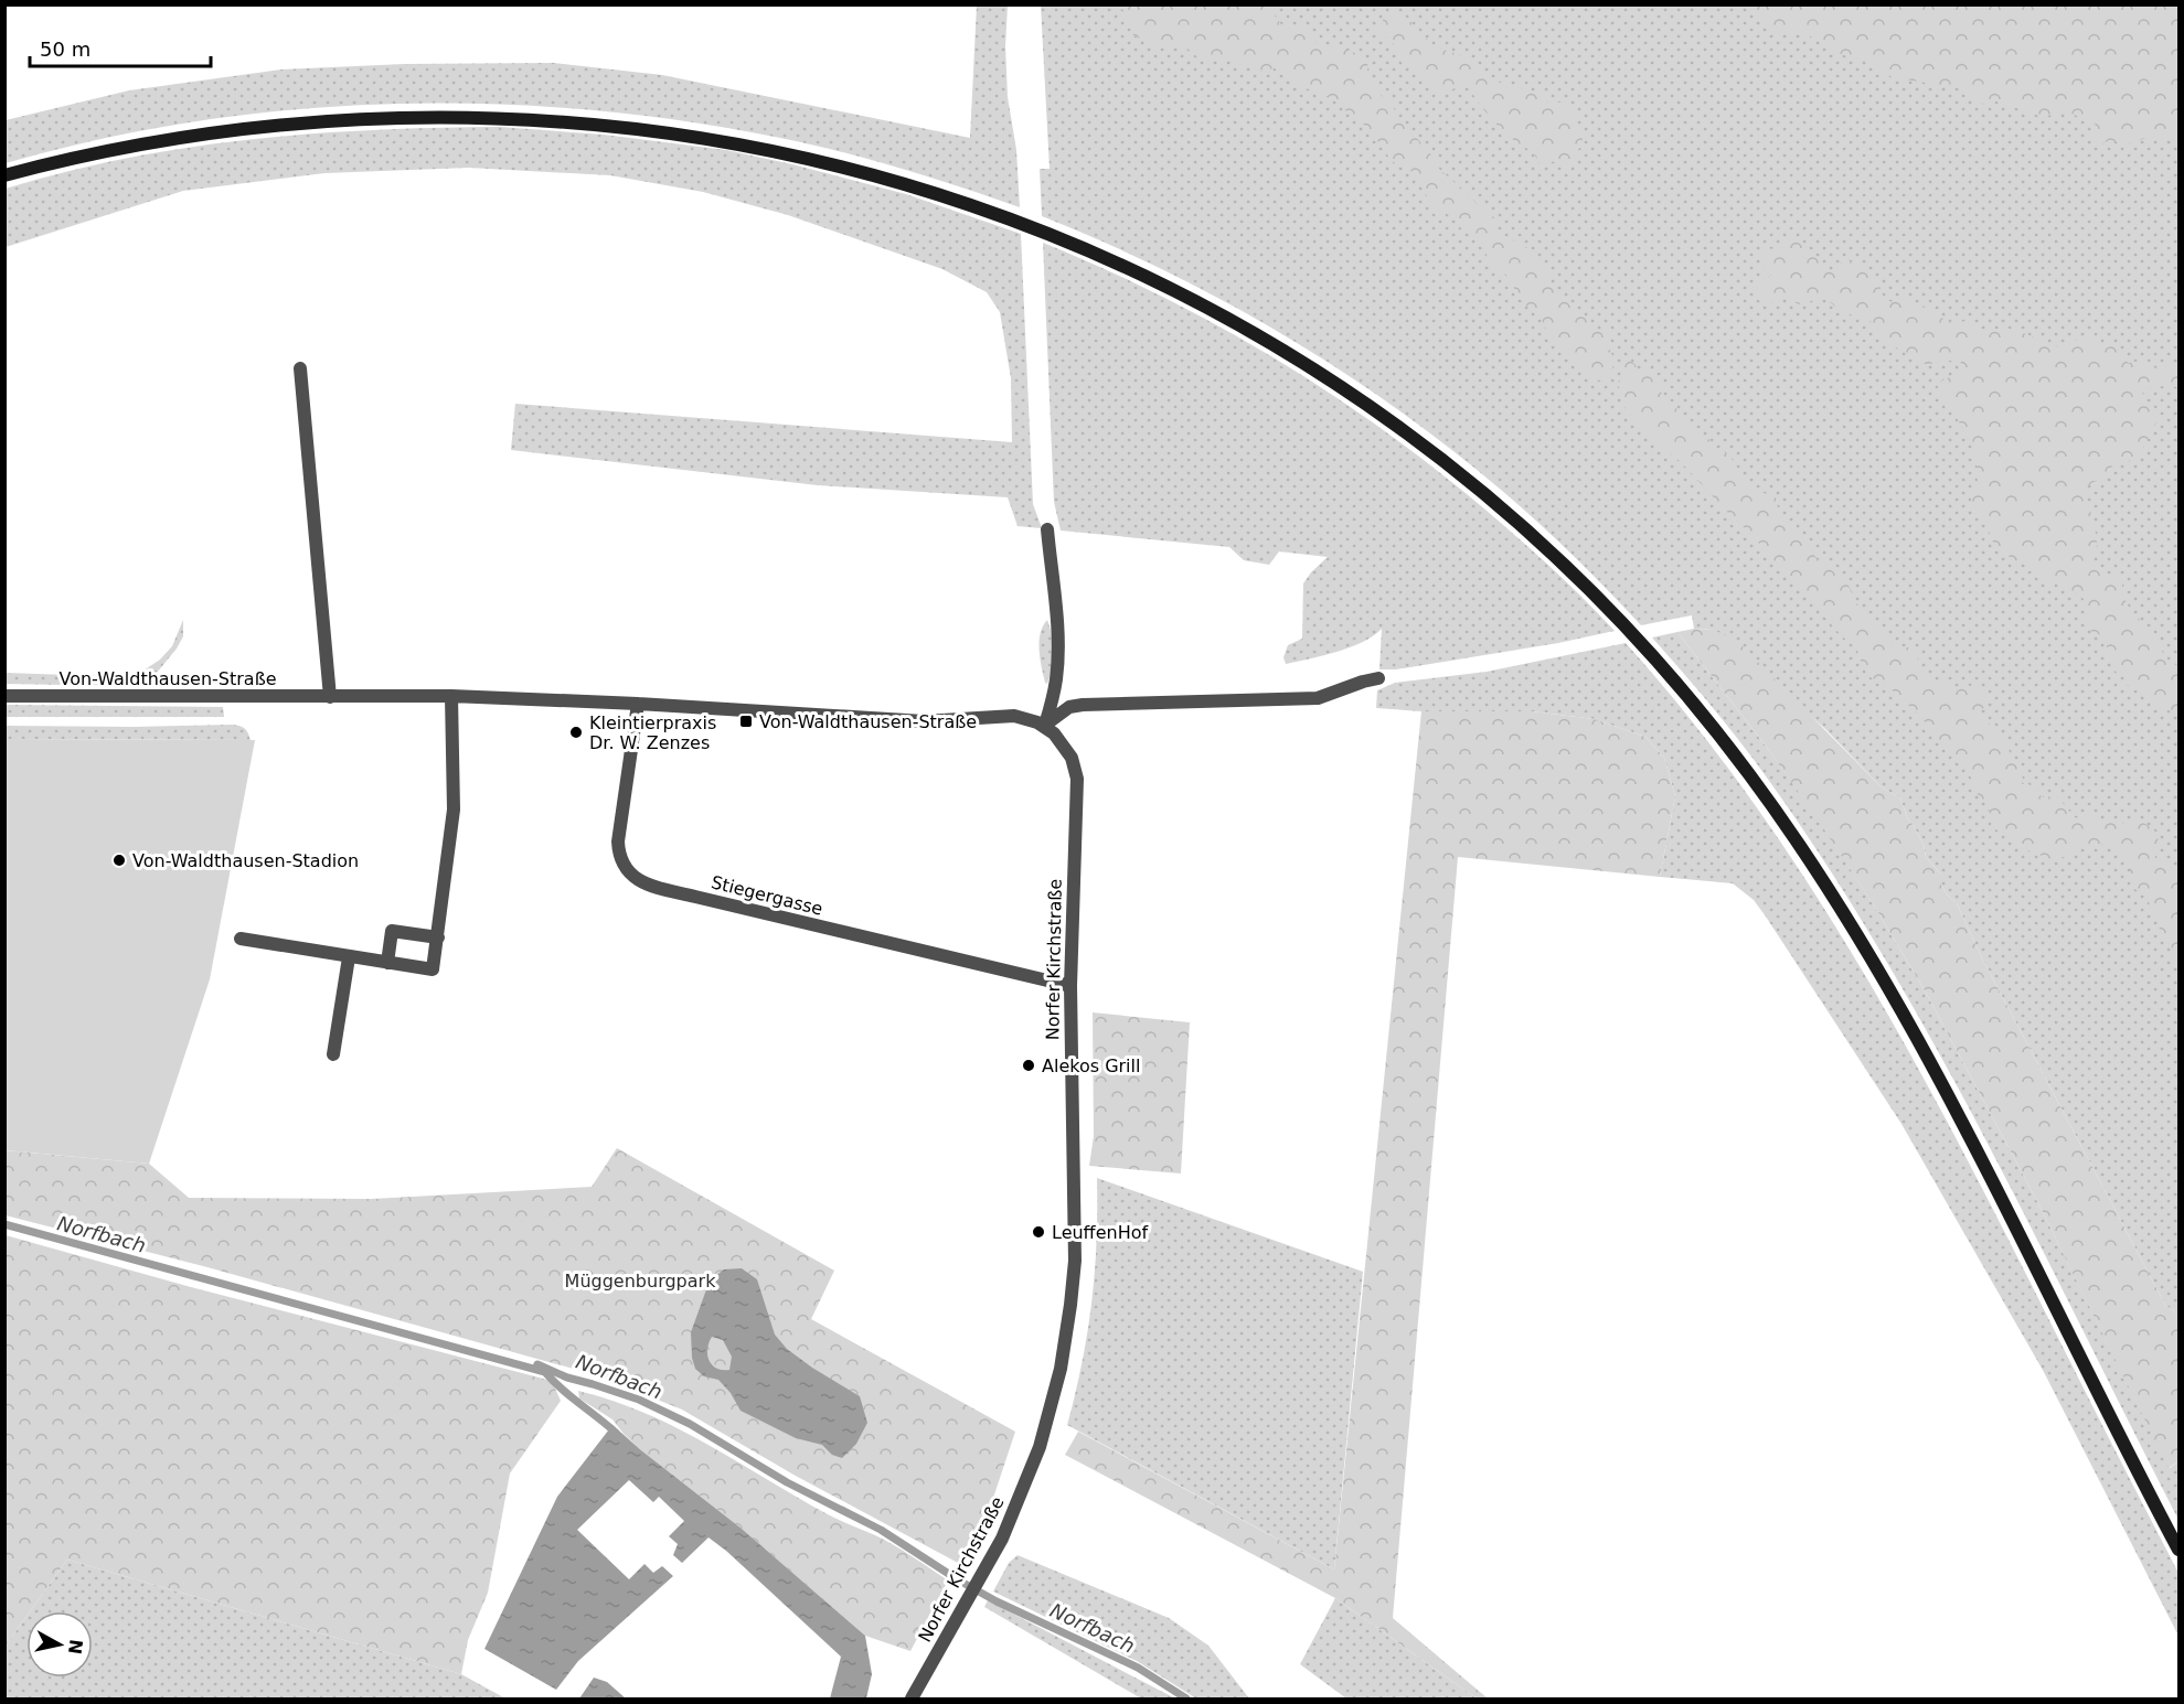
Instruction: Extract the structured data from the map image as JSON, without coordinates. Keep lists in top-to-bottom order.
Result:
{
  "streets": {
    "street": ["Von-Waldthausen-Straße", "Stiegergasse", "Norfer Kirchstraße"]
  },
  "crossings": [
    ["Von-Waldthausen-Straße", "Stiegergasse"],
    ["Von-Waldthausen-Straße", "Norfer Kirchstraße"],
    ["Stiegergasse", "Norfer Kirchstraße"]
  ],
  "water": ["Norfbach"],
  "parks": ["Müggenburgpark"],
  "places": {
    "transit": ["Von-Waldthausen-Straße"],
    "other": [
      "Kleintierpraxis Dr. W. Zenzes",
      "Von-Waldthausen-Stadion",
      "Alekos Grill",
      "LeuffenHof"
    ]
  },
  "scale_bar": "50 m",
  "north": "right"
}
